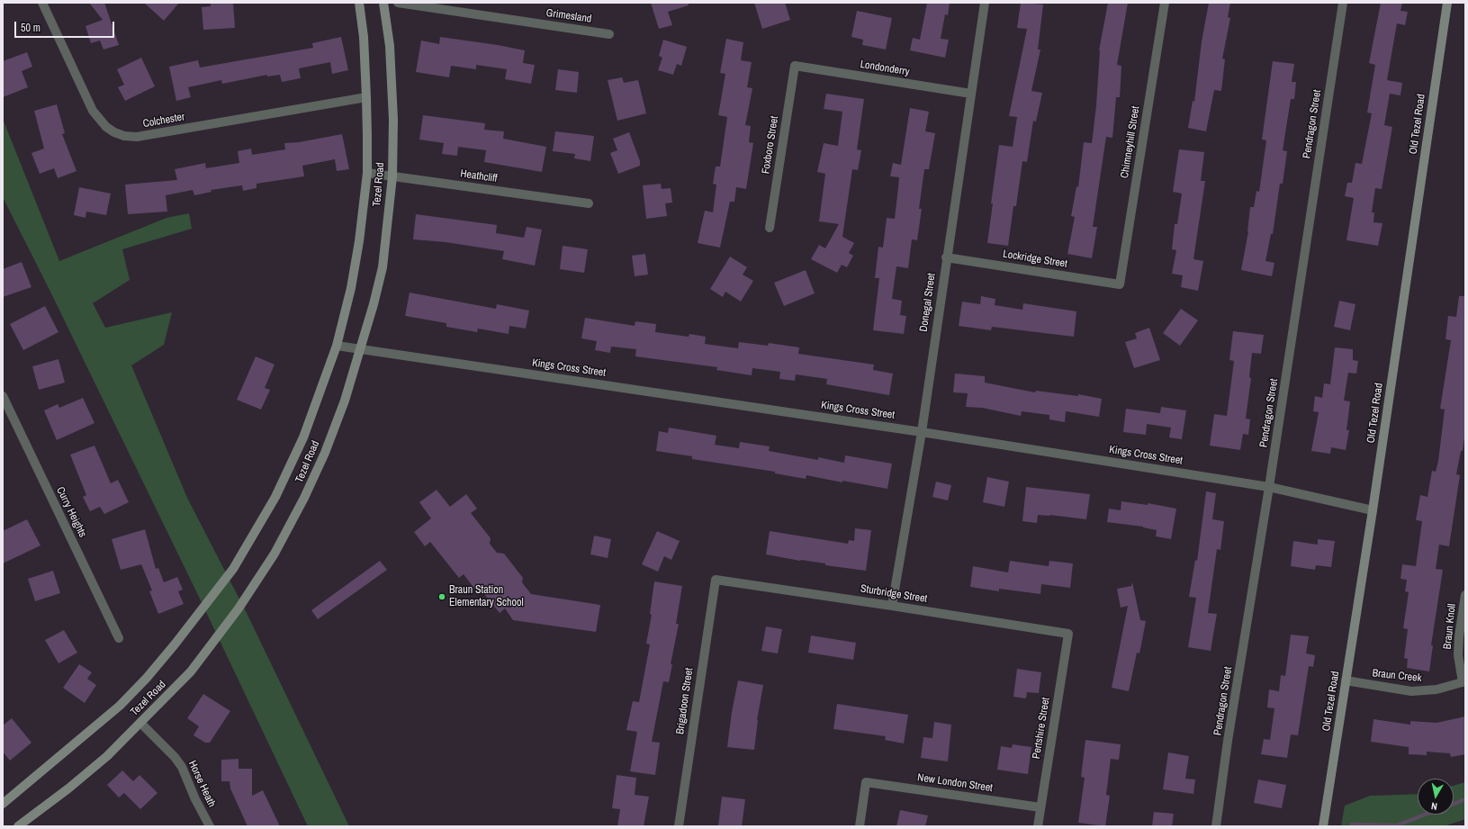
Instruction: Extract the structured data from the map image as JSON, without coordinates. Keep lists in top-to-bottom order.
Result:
{
  "streets": {
    "main road": ["Old Tezel Road", "Tezel Road"],
    "street": [
      "Grimesland",
      "Londonderry",
      "Colchester",
      "Pendragon Street",
      "Chimneyhill Street",
      "Foxboro Street",
      "Heathcliff",
      "Lockridge Street",
      "Donegal Street",
      "Kings Cross Street",
      "Curry Heights",
      "Sturbridge Street",
      "Braun Knoll",
      "Braun Creek",
      "Brigadoon Street",
      "Pertshire Street",
      "New London Street",
      "Horse Heath"
    ]
  },
  "crossings": [
    ["Londonderry", "Foxboro Street"],
    ["Londonderry", "Donegal Street"],
    ["Colchester", "Tezel Road"],
    ["Pendragon Street", "Kings Cross Street"],
    ["Old Tezel Road", "Kings Cross Street"],
    ["Old Tezel Road", "Braun Creek"],
    ["Chimneyhill Street", "Lockridge Street"],
    ["Heathcliff", "Tezel Road"],
    ["Tezel Road", "Kings Cross Street"],
    ["Tezel Road", "Horse Heath"],
    ["Lockridge Street", "Donegal Street"],
    ["Donegal Street", "Kings Cross Street"],
    ["Donegal Street", "Sturbridge Street"],
    ["Sturbridge Street", "Brigadoon Street"],
    ["Sturbridge Street", "Pertshire Street"],
    ["Braun Knoll", "Braun Creek"],
    ["Pertshire Street", "New London Street"]
  ],
  "places": ["Braun Station Elementary School"],
  "scale_bar": "50 m",
  "north": "bottom"
}
